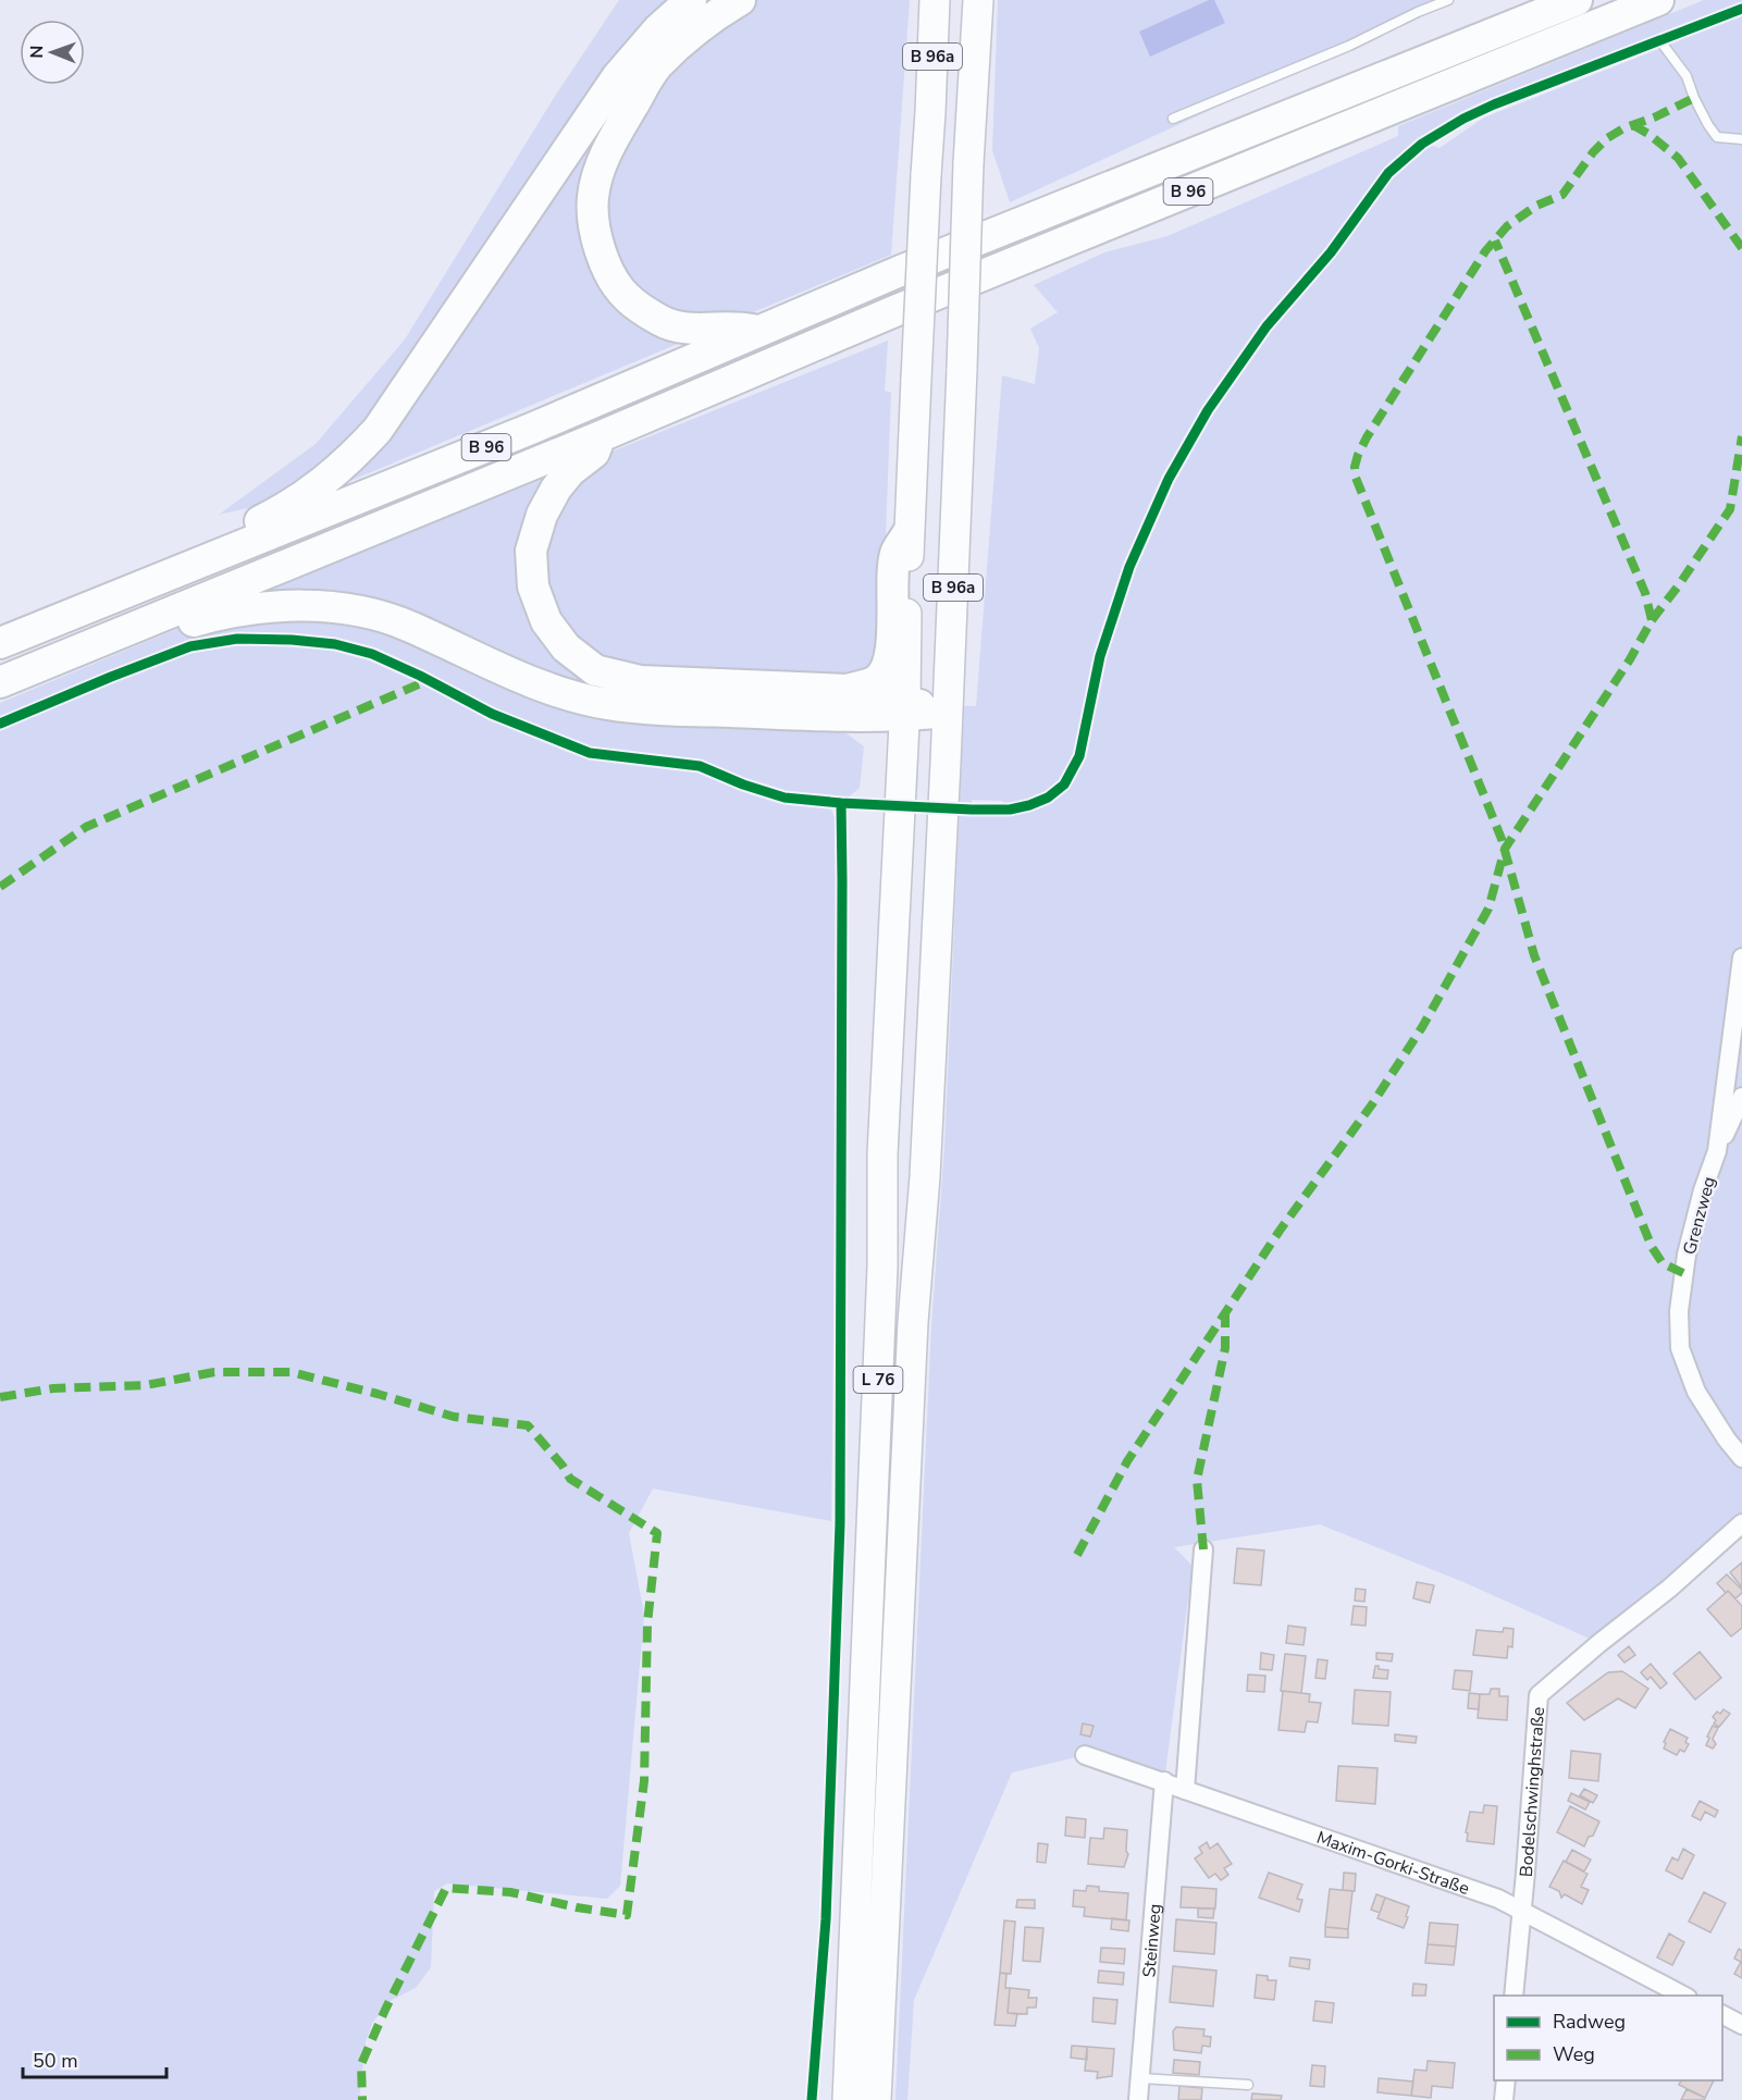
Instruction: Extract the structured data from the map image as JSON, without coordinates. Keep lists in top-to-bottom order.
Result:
{
  "streets": {
    "highway": ["B 96"],
    "main road": ["B 96a", "L 76"],
    "street": [
      "Grenzweg",
      "Bodelschwinghstraße",
      "Maxim-Gorki-Straße",
      "Steinweg"
    ]
  },
  "crossings": [
    ["B 96a", "L 76"],
    ["Bodelschwinghstraße", "Maxim-Gorki-Straße"],
    ["Maxim-Gorki-Straße", "Steinweg"]
  ],
  "legend": ["Radweg", "Weg"],
  "scale_bar": "50 m",
  "north": "left"
}
